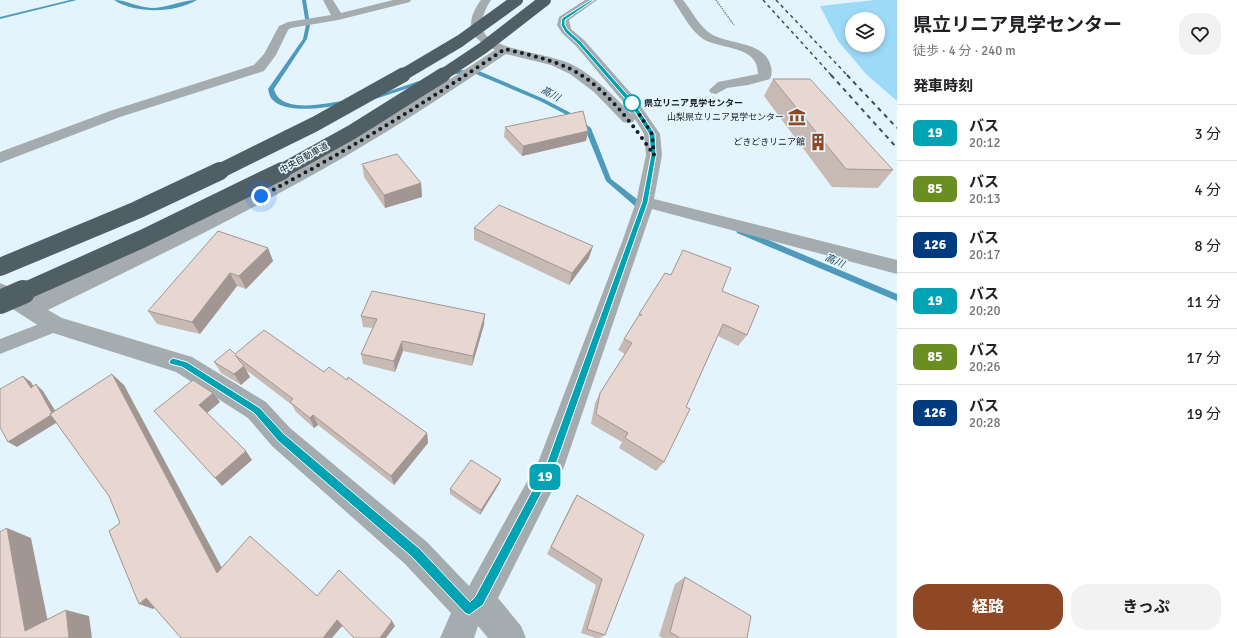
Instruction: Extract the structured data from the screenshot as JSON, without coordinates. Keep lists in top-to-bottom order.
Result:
{
  "streets": {
    "highway": ["中央自動車道"]
  },
  "water": ["高川"],
  "places": {
    "other": ["県立リニア見学センター"],
    "museum": ["山梨県立リニア見学センター"],
    "building": ["どきどきリニア館"]
  },
  "lines": ["bus line 19"],
  "page": {
    "on_map": "19",
    "heading": [
      ["県立リニア見学センター", "徒歩 · 4 分 · 240 m"],
      "発車時刻"
    ],
    "list": [
      {
        "mark": "19",
        "name": "バス",
        "note": "20:12",
        "value": "3 分"
      },
      {
        "mark": "85",
        "name": "バス",
        "note": "20:13",
        "value": "4 分"
      },
      {
        "mark": "126",
        "name": "バス",
        "note": "20:17",
        "value": "8 分"
      },
      {
        "mark": "19",
        "name": "バス",
        "note": "20:20",
        "value": "11 分"
      },
      {
        "mark": "85",
        "name": "バス",
        "note": "20:26",
        "value": "17 分"
      },
      {
        "mark": "126",
        "name": "バス",
        "note": "20:28",
        "value": "19 分"
      }
    ],
    "buttons": ["経路", "きっぷ"]
  }
}
